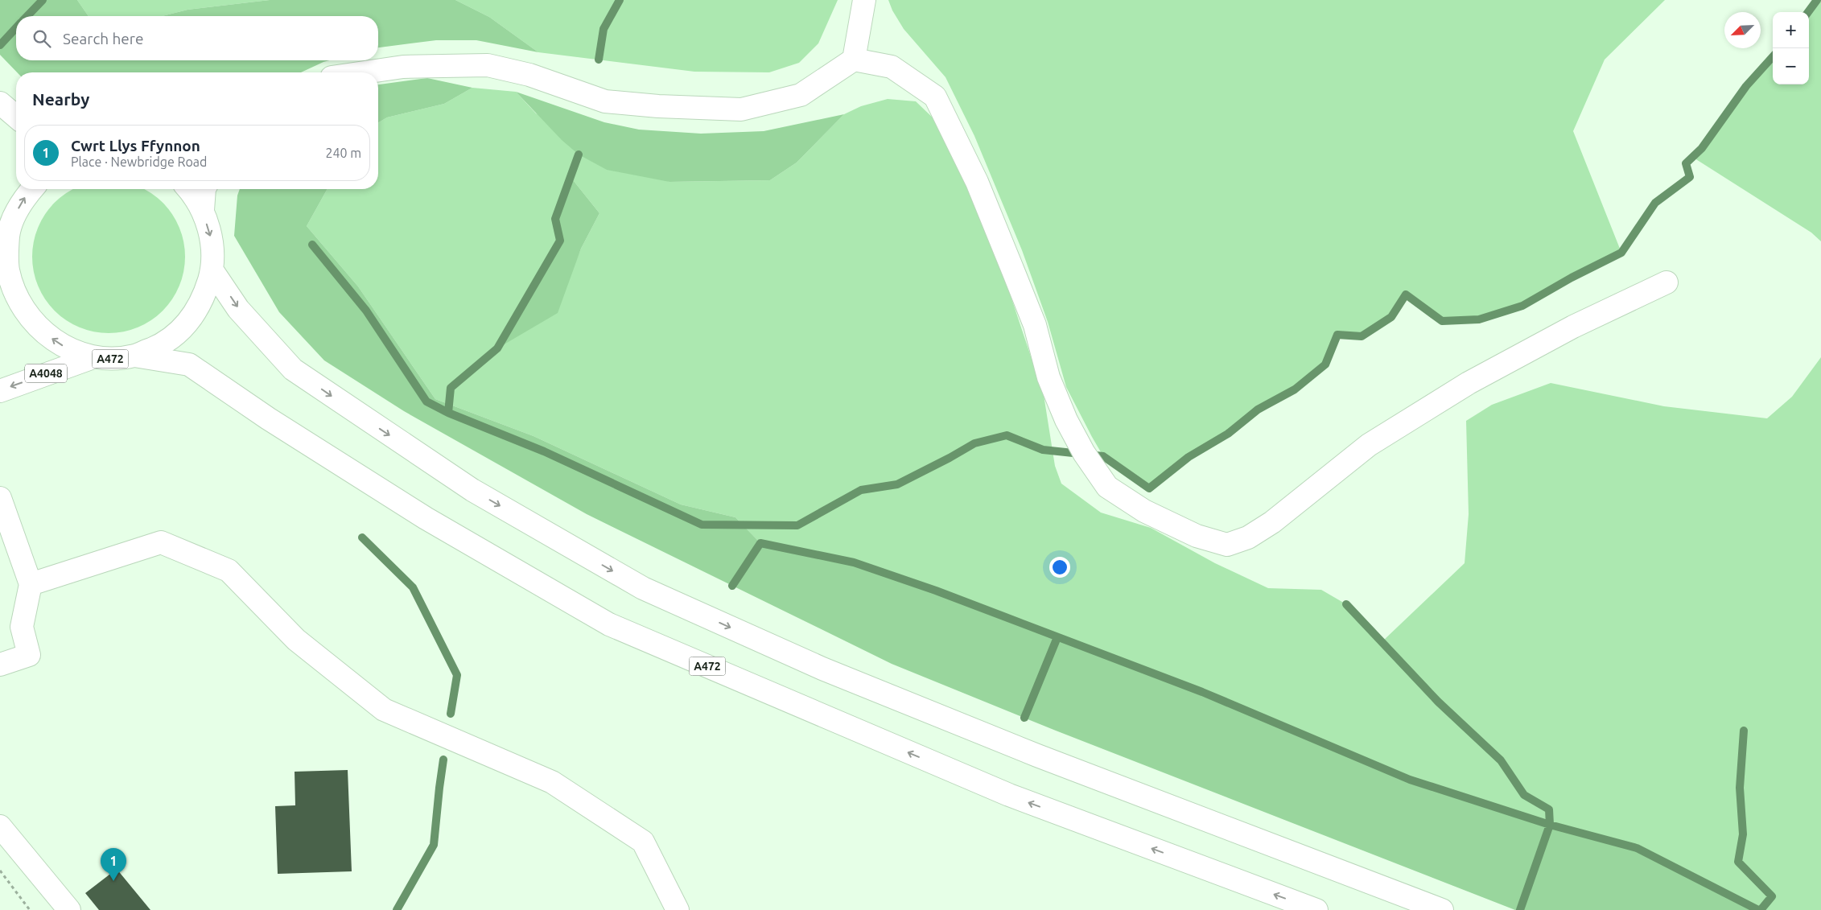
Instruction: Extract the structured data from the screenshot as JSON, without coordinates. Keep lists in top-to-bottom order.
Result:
{
  "streets": {
    "main road": ["A472", "A4048"]
  },
  "crossings": [
    ["A472", "A4048"]
  ],
  "north": "bottom left",
  "page": {
    "map_buttons": ["+", "−"],
    "search": "Search here",
    "heading": "Nearby",
    "list": [
      {
        "mark": "1",
        "name": "Cwrt Llys Ffynnon",
        "note": "Place · Newbridge Road",
        "value": "240 m"
      }
    ],
    "pins": "1"
  }
}
